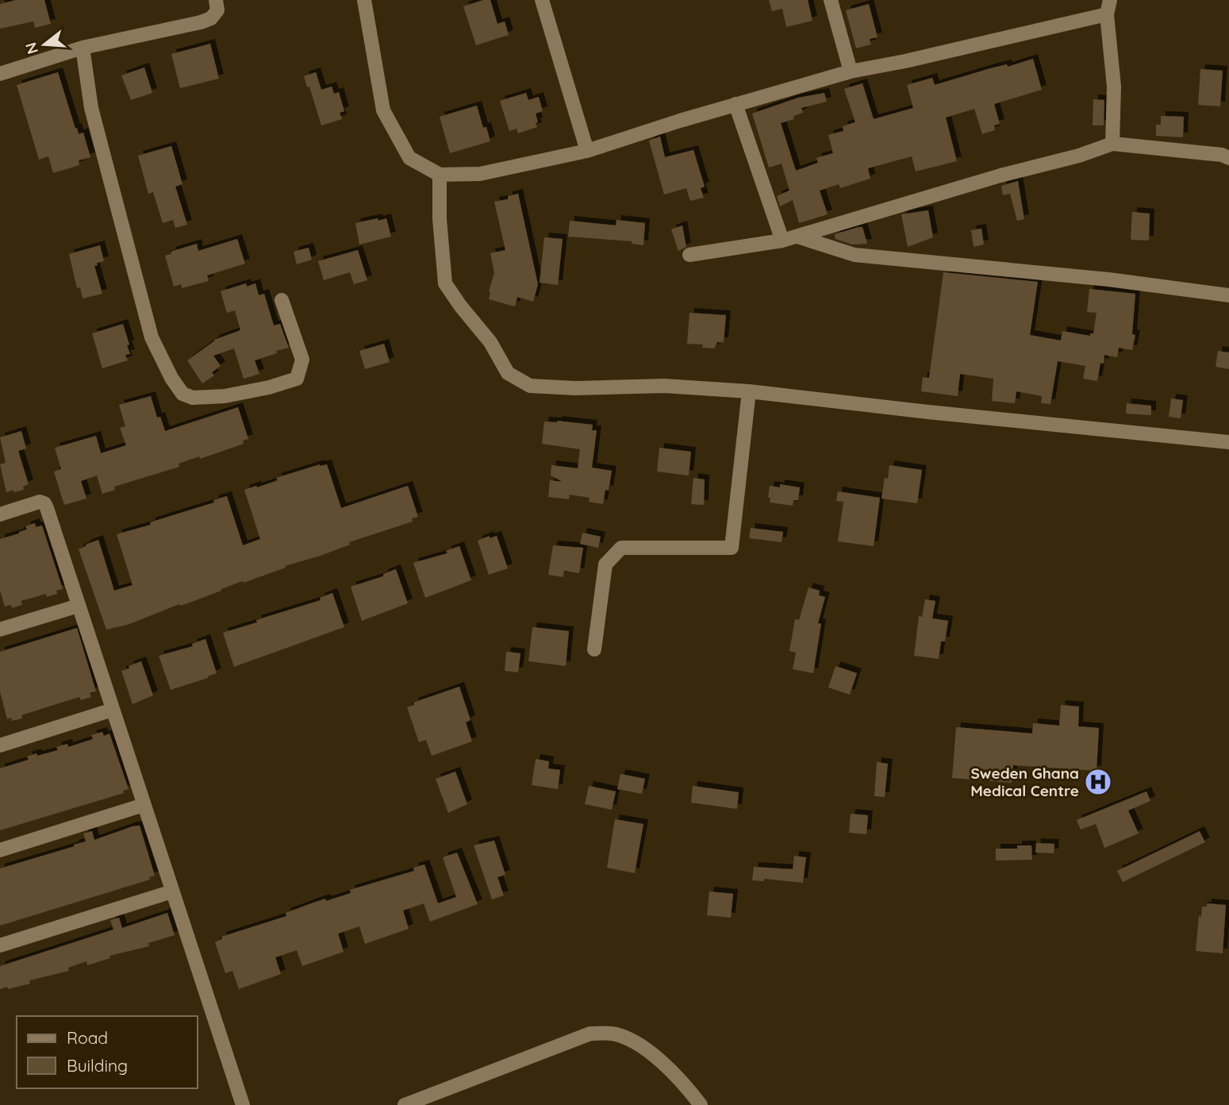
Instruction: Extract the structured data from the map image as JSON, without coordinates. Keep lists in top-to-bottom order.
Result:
{
  "places": {
    "hospital": ["Sweden Ghana Medical Centre"]
  },
  "legend": ["Road", "Building"],
  "north": "left"
}
